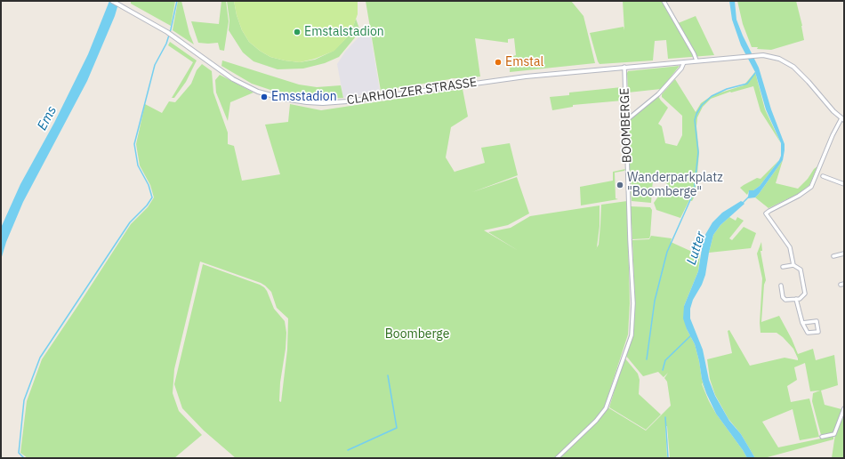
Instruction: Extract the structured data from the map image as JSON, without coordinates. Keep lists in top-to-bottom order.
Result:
{
  "streets": {
    "street": ["CLARHOLZER STRASSE", "BOOMBERGE"]
  },
  "crossings": [
    ["CLARHOLZER STRASSE", "BOOMBERGE"]
  ],
  "water": ["Ems", "Lutter"],
  "parks": ["Boomberge"],
  "places": [
    "Emstalstadion",
    "Emstal",
    "Emsstadion",
    "Wanderparkplatz \"Boomberge\""
  ]
}
